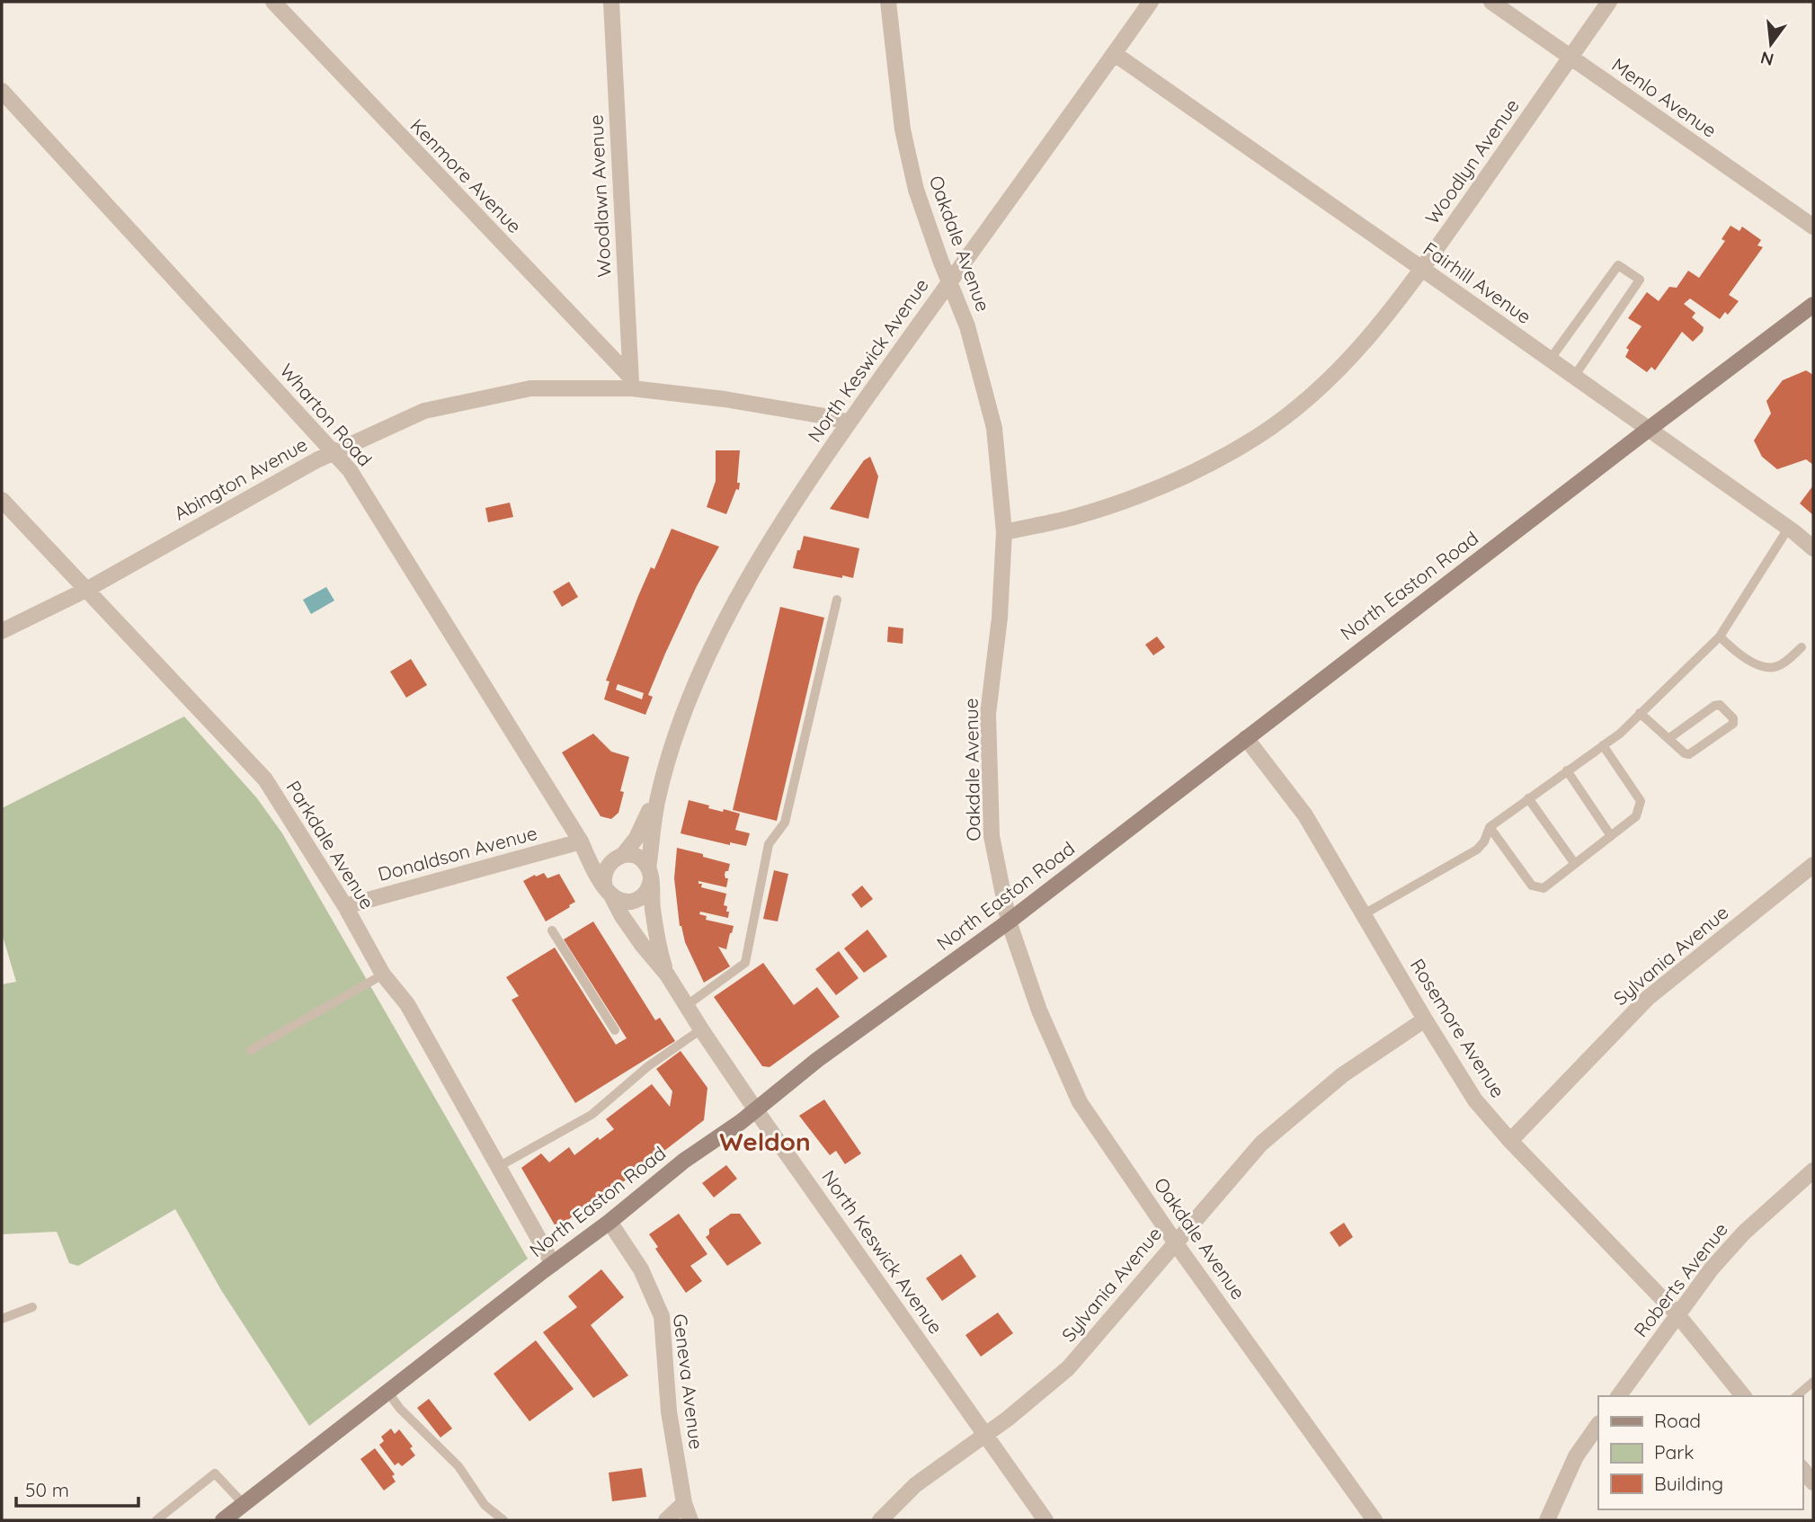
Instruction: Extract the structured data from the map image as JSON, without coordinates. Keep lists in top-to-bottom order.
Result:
{
  "streets": {
    "main road": ["North Easton Road"],
    "street": [
      "Menlo Avenue",
      "Woodlyn Avenue",
      "Kenmore Avenue",
      "Woodlawn Avenue",
      "Oakdale Avenue",
      "Fairhill Avenue",
      "North Keswick Avenue",
      "Wharton Road",
      "Abington Avenue",
      "Parkdale Avenue",
      "Donaldson Avenue",
      "Sylvania Avenue",
      "Rosemore Avenue",
      "Roberts Avenue",
      "Geneva Avenue"
    ]
  },
  "crossings": [
    ["Menlo Avenue", "Woodlyn Avenue"],
    ["Woodlyn Avenue", "Oakdale Avenue"],
    ["Woodlyn Avenue", "Fairhill Avenue"],
    ["Kenmore Avenue", "Woodlawn Avenue"],
    ["Kenmore Avenue", "Abington Avenue"],
    ["Woodlawn Avenue", "Abington Avenue"],
    ["Oakdale Avenue", "North Keswick Avenue"],
    ["Oakdale Avenue", "North Easton Road"],
    ["Oakdale Avenue", "Sylvania Avenue"],
    ["Fairhill Avenue", "North Keswick Avenue"],
    ["Fairhill Avenue", "North Easton Road"],
    ["North Keswick Avenue", "Wharton Road"],
    ["North Keswick Avenue", "Abington Avenue"],
    ["North Keswick Avenue", "North Easton Road"],
    ["North Keswick Avenue", "Sylvania Avenue"],
    ["Wharton Road", "Abington Avenue"],
    ["Wharton Road", "Donaldson Avenue"],
    ["Abington Avenue", "Parkdale Avenue"],
    ["North Easton Road", "Parkdale Avenue"],
    ["North Easton Road", "Rosemore Avenue"],
    ["North Easton Road", "Geneva Avenue"],
    ["Parkdale Avenue", "Donaldson Avenue"],
    ["Sylvania Avenue", "Rosemore Avenue"],
    ["Rosemore Avenue", "Roberts Avenue"]
  ],
  "districts": ["Weldon"],
  "legend": ["Road", "Park", "Building"],
  "scale_bar": "50 m",
  "north": "bottom"
}
